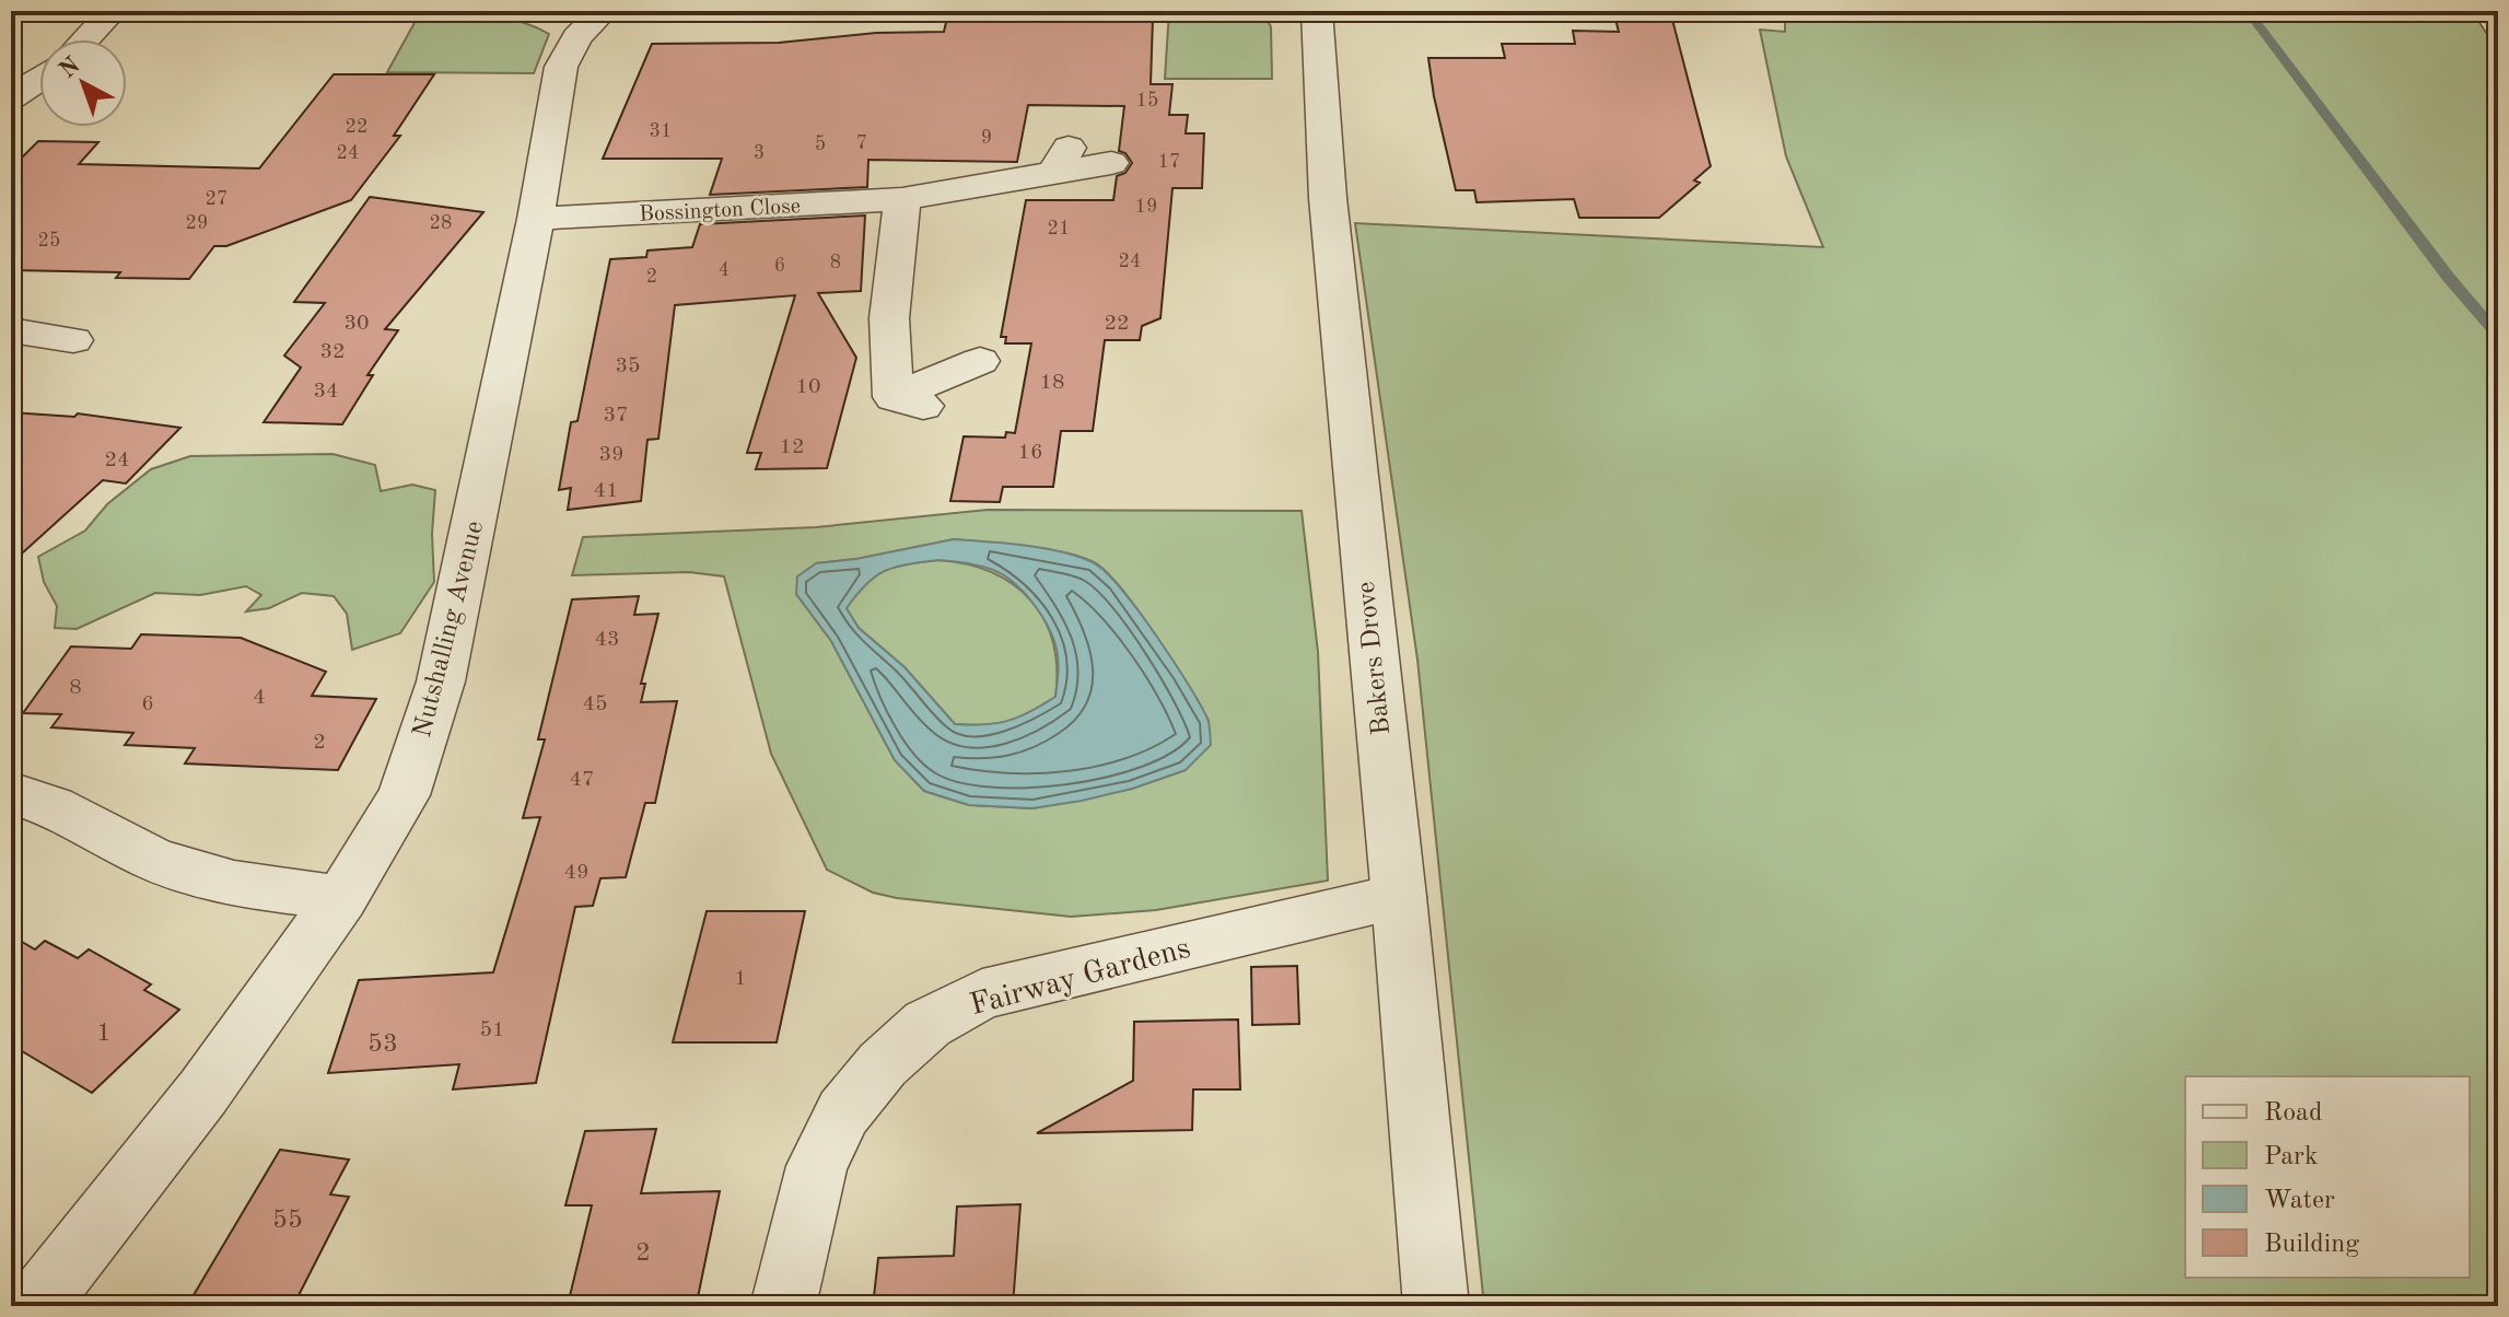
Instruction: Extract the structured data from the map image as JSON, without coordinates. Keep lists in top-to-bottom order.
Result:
{
  "streets": {
    "street": [
      "Bossington Close",
      "Nutshalling Avenue",
      "Bakers Drove",
      "Fairway Gardens"
    ]
  },
  "crossings": [
    ["Bossington Close", "Nutshalling Avenue"],
    ["Bakers Drove", "Fairway Gardens"]
  ],
  "house_numbers": [
    "15",
    "22",
    "31",
    "9",
    "7",
    "5",
    "24",
    "3",
    "17",
    "27",
    "19",
    "29",
    "28",
    "21",
    "25",
    "24",
    "8",
    "6",
    "4",
    "2",
    "30",
    "22",
    "32",
    "35",
    "18",
    "10",
    "34",
    "37",
    "12",
    "16",
    "39",
    "24",
    "41",
    "43",
    "8",
    "4",
    "6",
    "45",
    "2",
    "47",
    "49",
    "1",
    "51",
    "1",
    "53",
    "55",
    "2"
  ],
  "legend": [
    "Road",
    "Park",
    "Water",
    "Building"
  ],
  "north": "top left"
}
